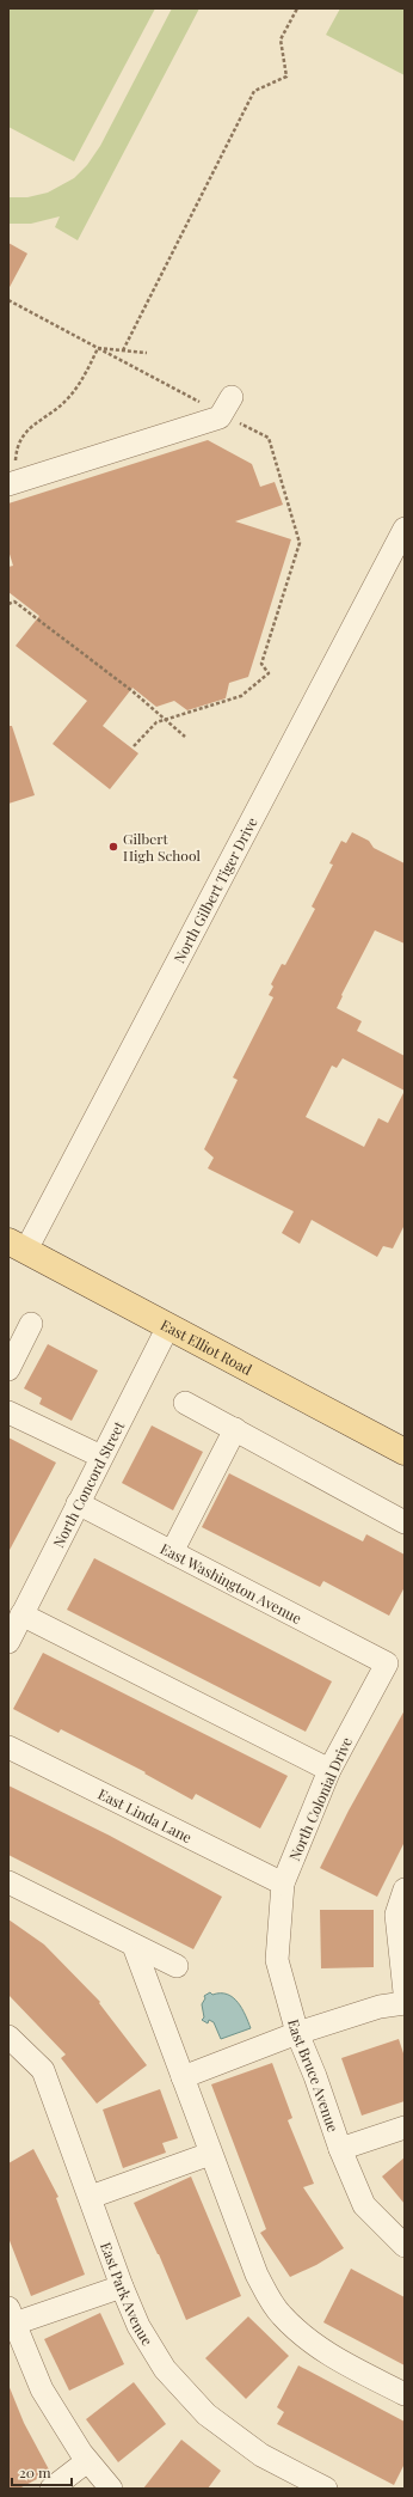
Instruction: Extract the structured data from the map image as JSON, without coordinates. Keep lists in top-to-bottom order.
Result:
{
  "streets": {
    "main road": ["East Elliot Road"],
    "street": [
      "North Gilbert Tiger Drive",
      "North Concord Street",
      "East Washington Avenue",
      "North Colonial Drive",
      "East Linda Lane",
      "East Bruce Avenue",
      "East Park Avenue"
    ]
  },
  "crossings": [
    ["North Gilbert Tiger Drive", "East Elliot Road"],
    ["East Elliot Road", "North Concord Street"],
    ["North Concord Street", "East Washington Avenue"],
    ["East Washington Avenue", "North Colonial Drive"],
    ["North Colonial Drive", "East Linda Lane"],
    ["North Colonial Drive", "East Bruce Avenue"],
    ["East Linda Lane", "East Bruce Avenue"]
  ],
  "places": ["Gilbert High School"],
  "scale_bar": "20 m"
}
